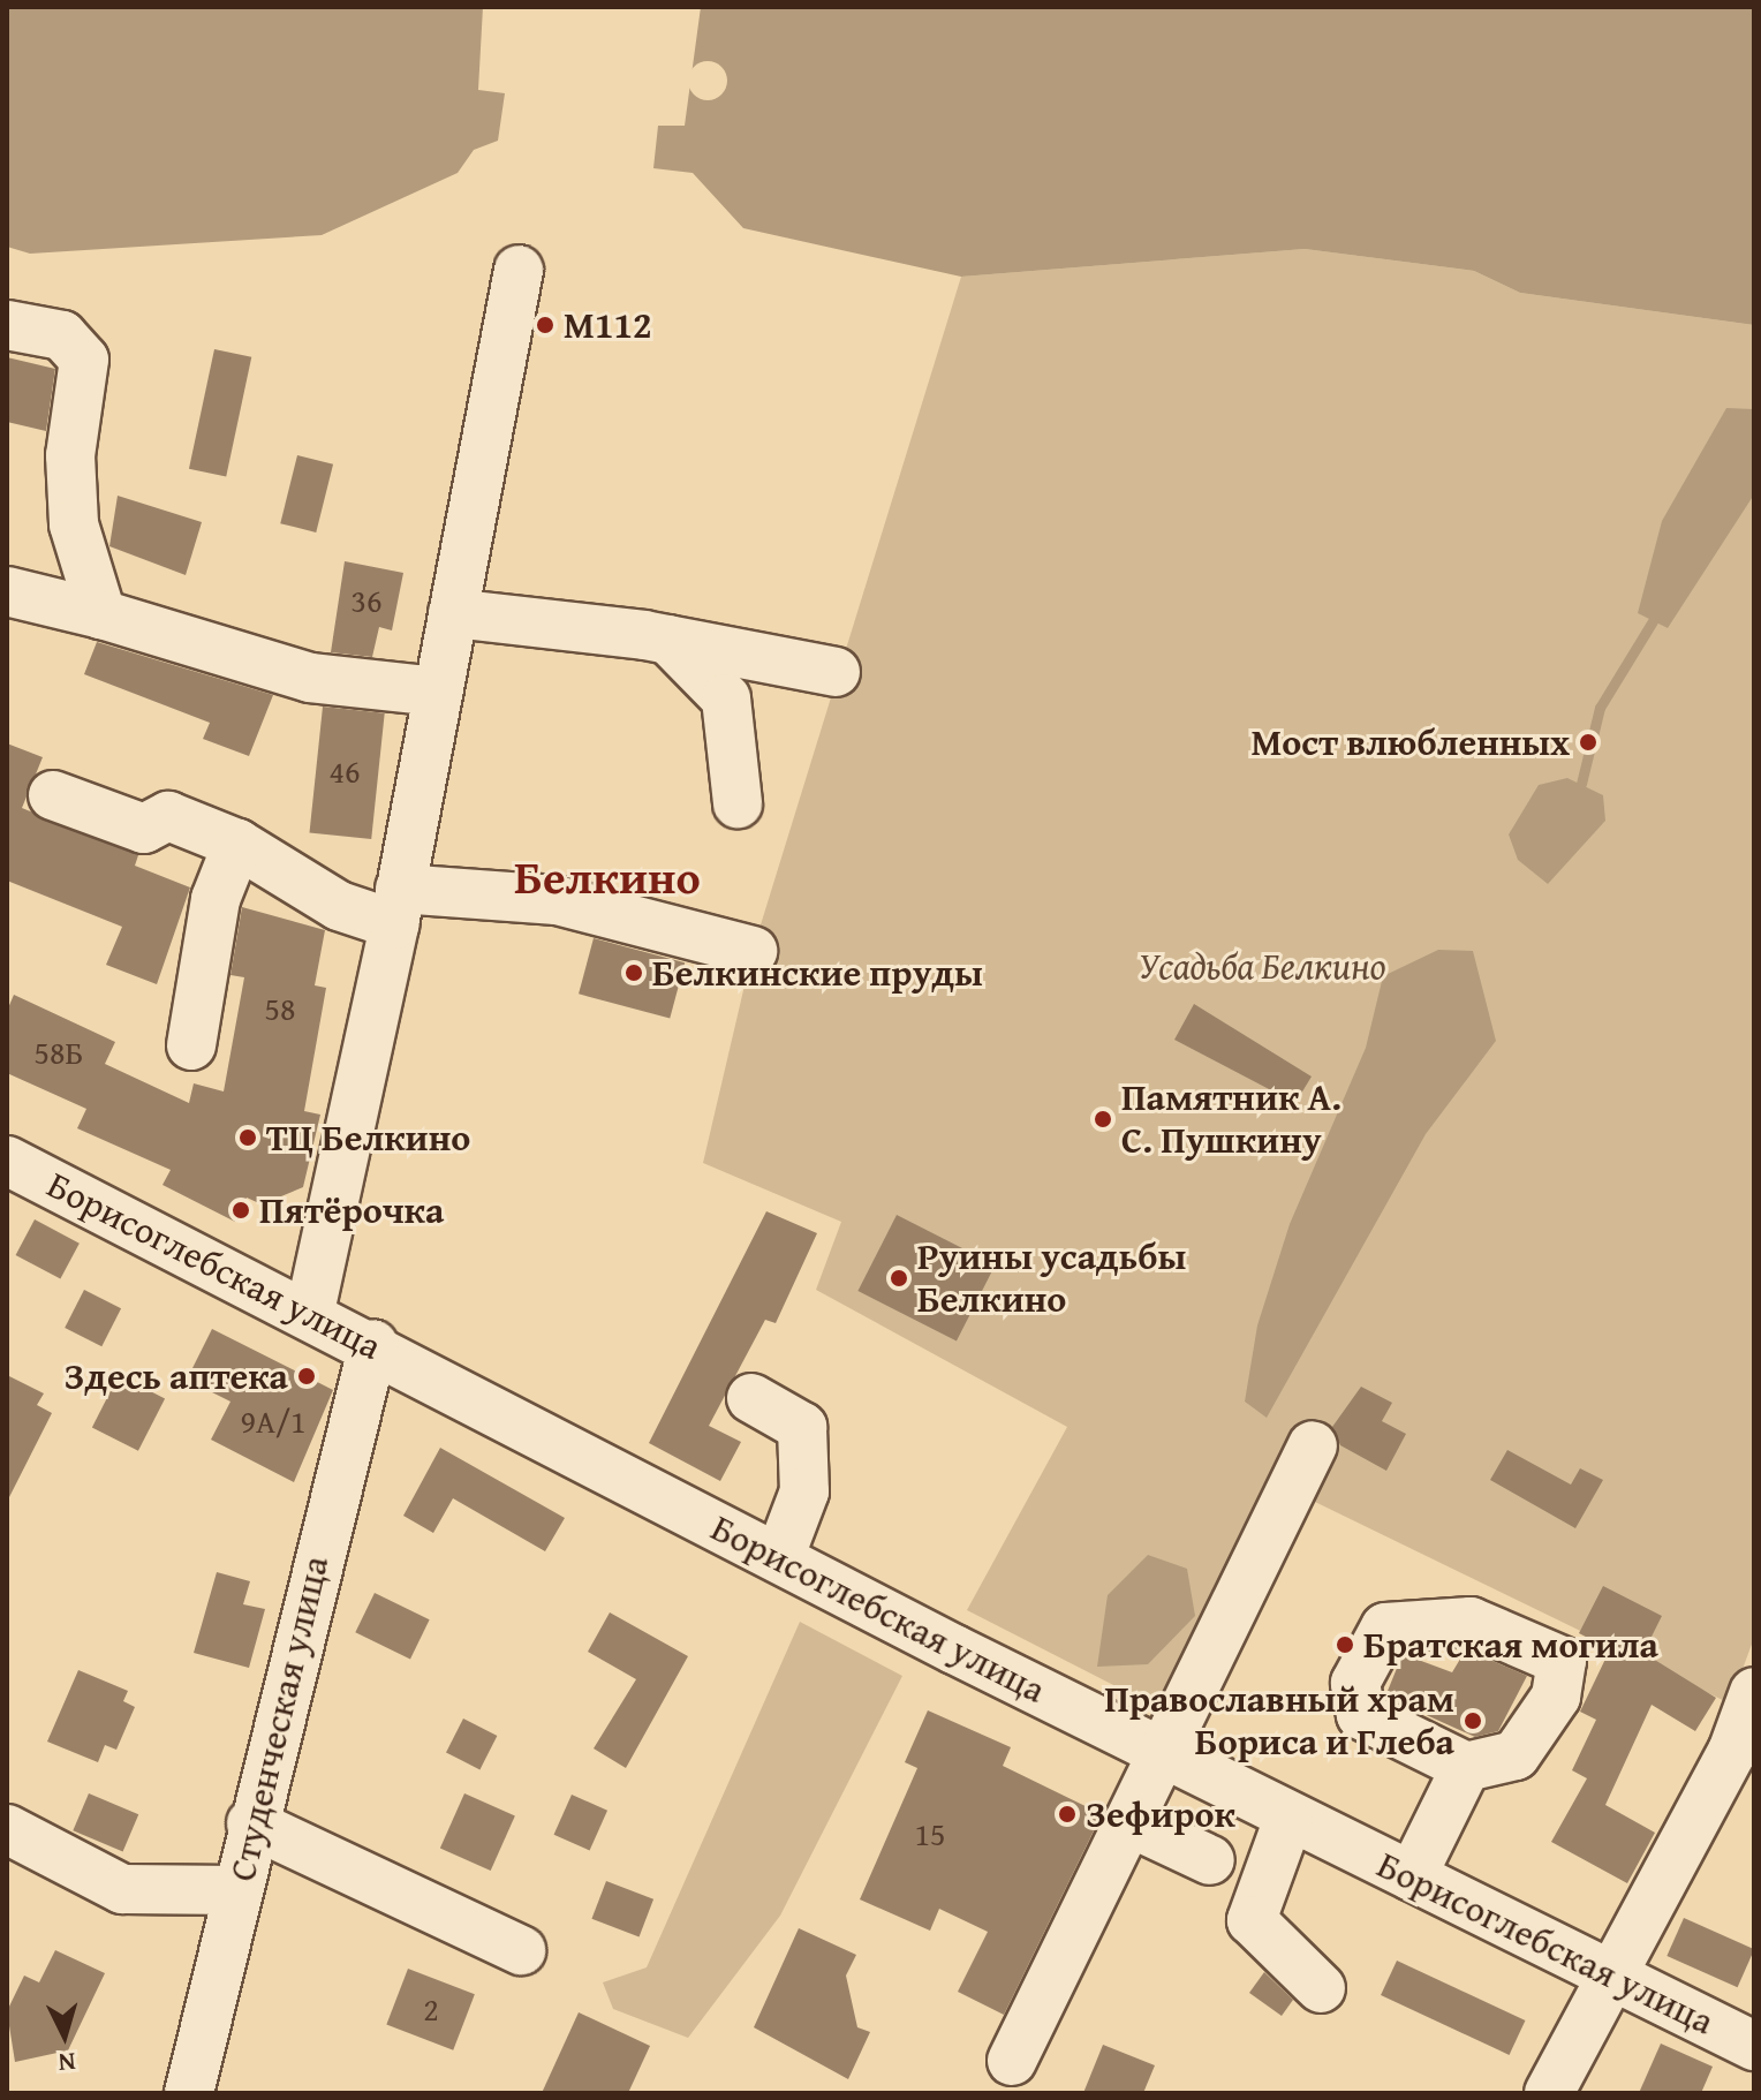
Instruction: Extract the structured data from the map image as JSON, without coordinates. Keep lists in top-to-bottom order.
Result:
{
  "streets": {
    "street": ["Борисоглебская улица", "Студенческая улица"]
  },
  "crossings": [
    ["Борисоглебская улица", "Студенческая улица"]
  ],
  "districts": ["Белкино"],
  "parks": ["Усадьба Белкино"],
  "places": [
    "М112",
    "Мост влюбленных",
    "Белкинские пруды",
    "Памятник А. С. Пушкину",
    "ТЦ Белкино",
    "Пятёрочка",
    "Руины усадьбы Белкино",
    "Здесь аптека",
    "Братская могила",
    "Православный храм Бориса и Глеба",
    "Зефирок"
  ],
  "house_numbers": [
    "36",
    "46",
    "58",
    "58Б",
    "9А/1",
    "15",
    "2"
  ],
  "north": "bottom"
}
